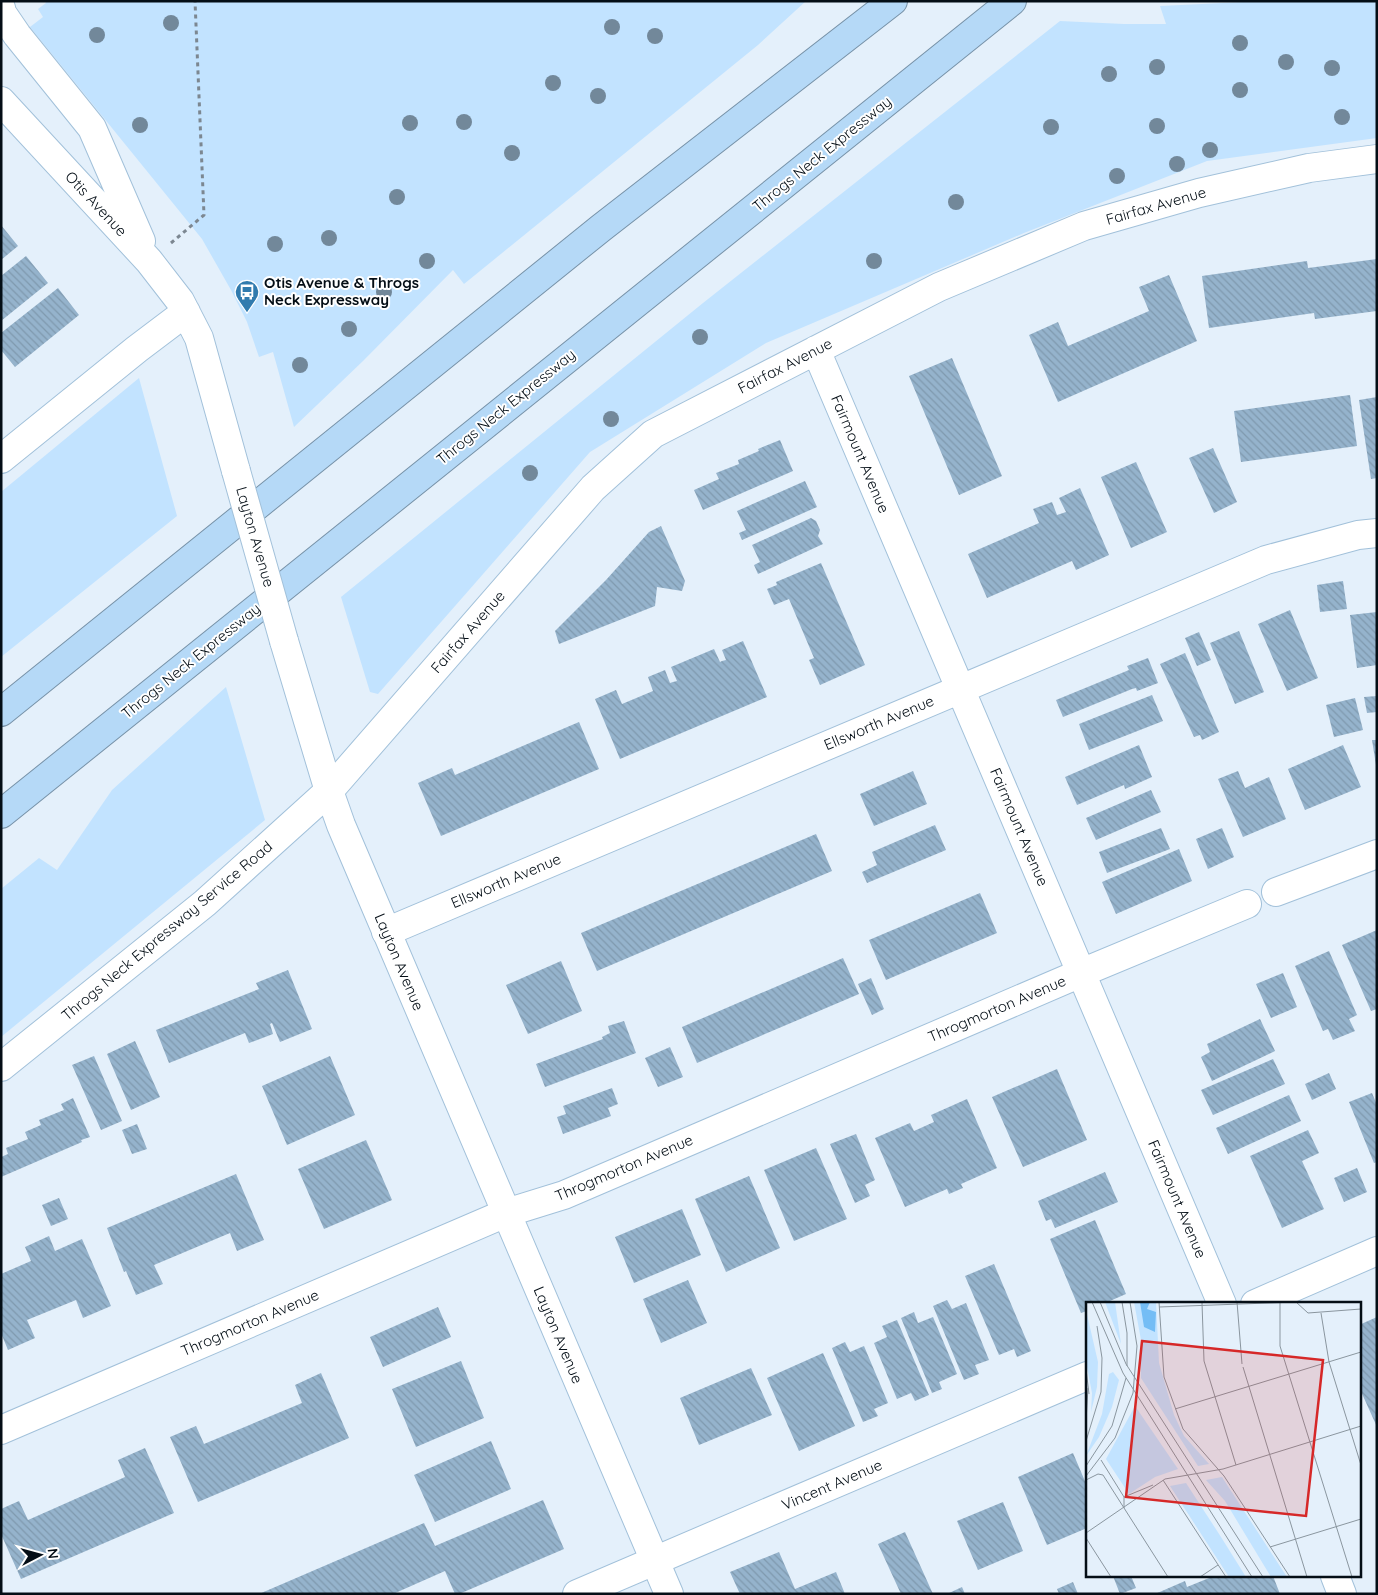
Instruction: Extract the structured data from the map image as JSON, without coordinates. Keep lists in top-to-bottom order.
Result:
{
  "streets": {
    "highway": ["Throgs Neck Expressway"],
    "street": [
      "Otis Avenue",
      "Fairfax Avenue",
      "Fairmount Avenue",
      "Layton Avenue",
      "Ellsworth Avenue",
      "Throgs Neck Expressway Service Road",
      "Throgmorton Avenue",
      "Vincent Avenue"
    ]
  },
  "crossings": [
    ["Otis Avenue", "Layton Avenue"],
    ["Fairfax Avenue", "Fairmount Avenue"],
    ["Fairfax Avenue", "Layton Avenue"],
    ["Fairfax Avenue", "Throgs Neck Expressway Service Road"],
    ["Fairmount Avenue", "Ellsworth Avenue"],
    ["Fairmount Avenue", "Throgmorton Avenue"],
    ["Layton Avenue", "Ellsworth Avenue"],
    ["Layton Avenue", "Throgs Neck Expressway Service Road"],
    ["Layton Avenue", "Throgmorton Avenue"],
    ["Layton Avenue", "Vincent Avenue"]
  ],
  "places": {
    "bus stop": ["Otis Avenue & Throgs Neck Expressway"]
  },
  "north": "right"
}
